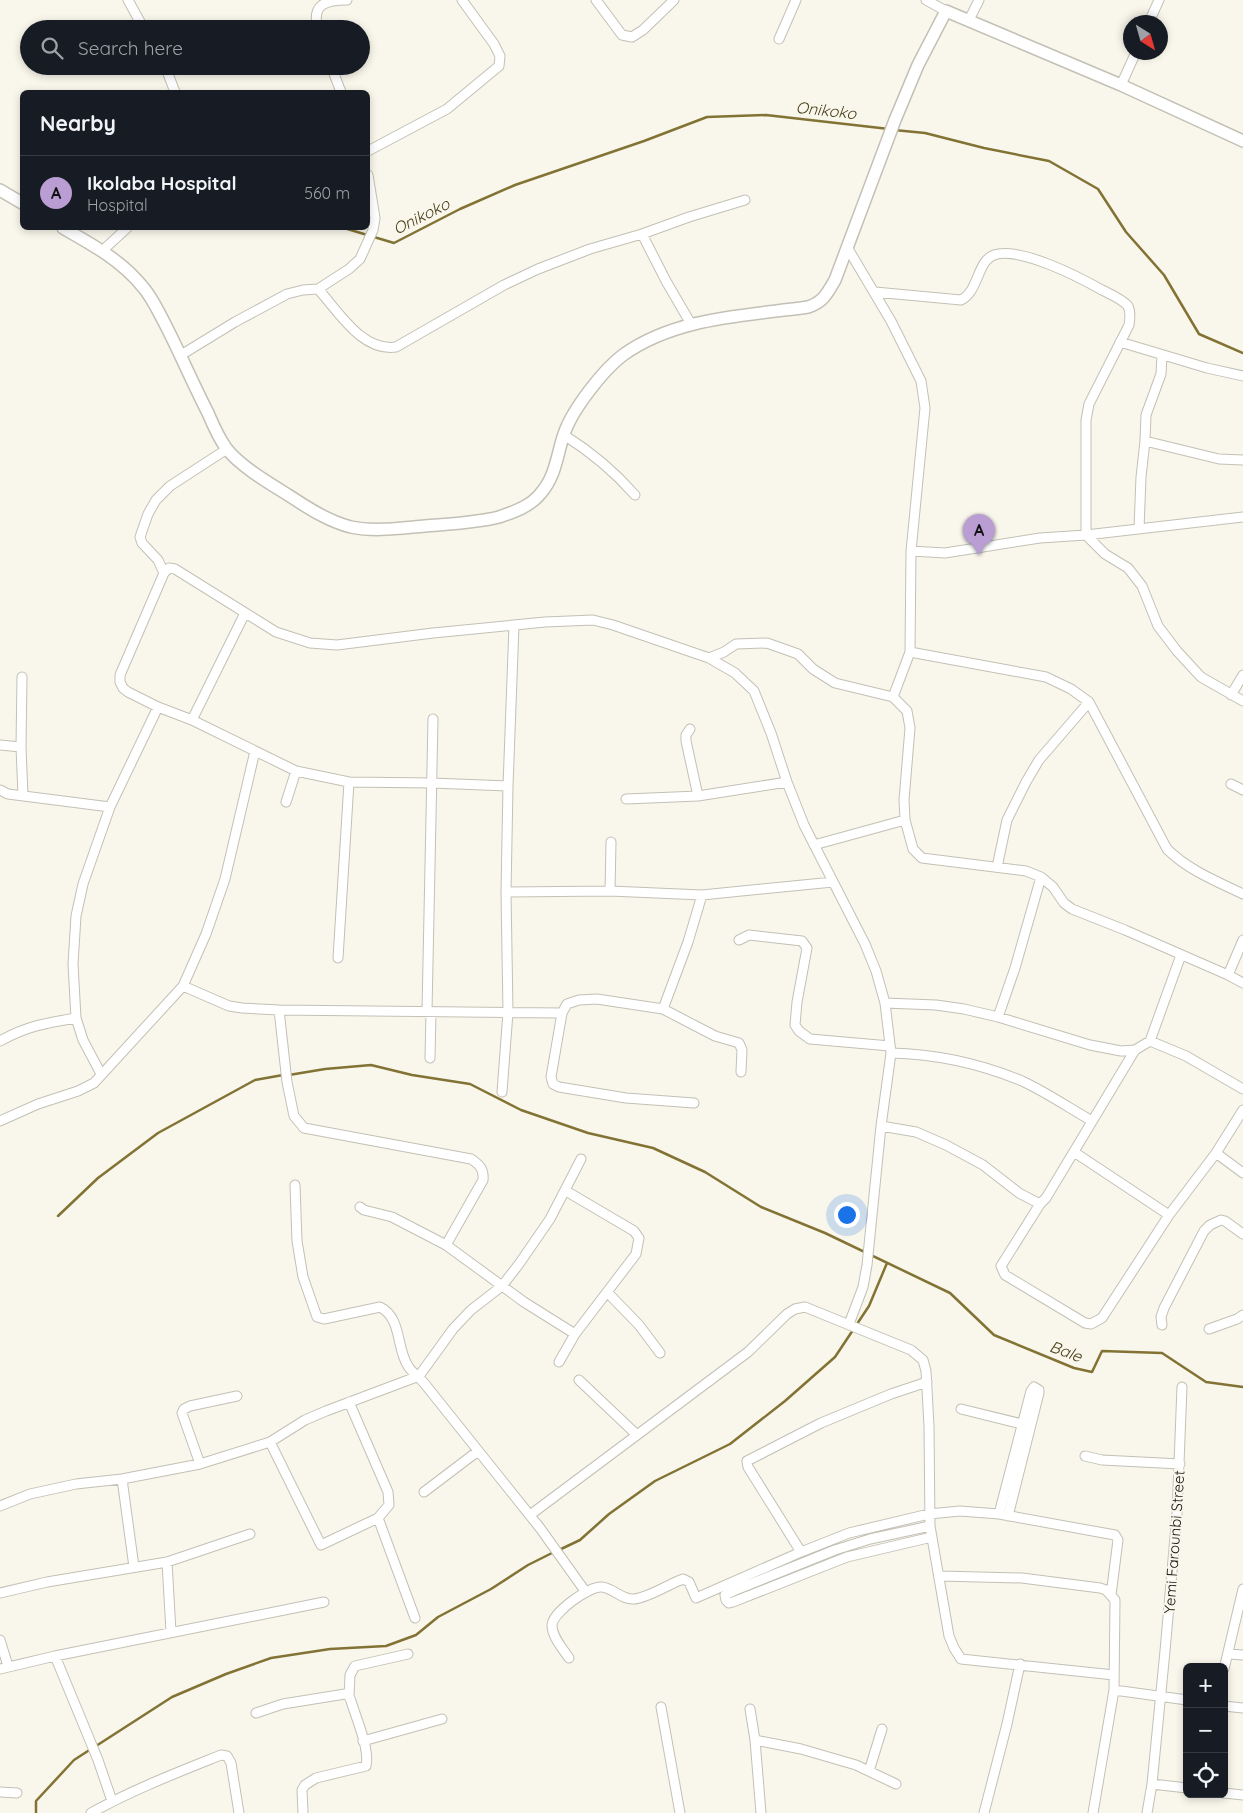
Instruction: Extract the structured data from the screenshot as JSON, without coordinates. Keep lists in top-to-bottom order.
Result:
{
  "streets": {
    "street": ["Yemi Farounbi Street"]
  },
  "water": ["Onikoko", "Bale"],
  "north": "bottom right",
  "page": {
    "search": "Search here",
    "heading": "Nearby",
    "list": [
      {
        "mark": "A",
        "name": "Ikolaba Hospital",
        "note": "Hospital",
        "value": "560 m"
      }
    ],
    "pins": "A",
    "map_buttons": ["+", "−"]
  }
}
